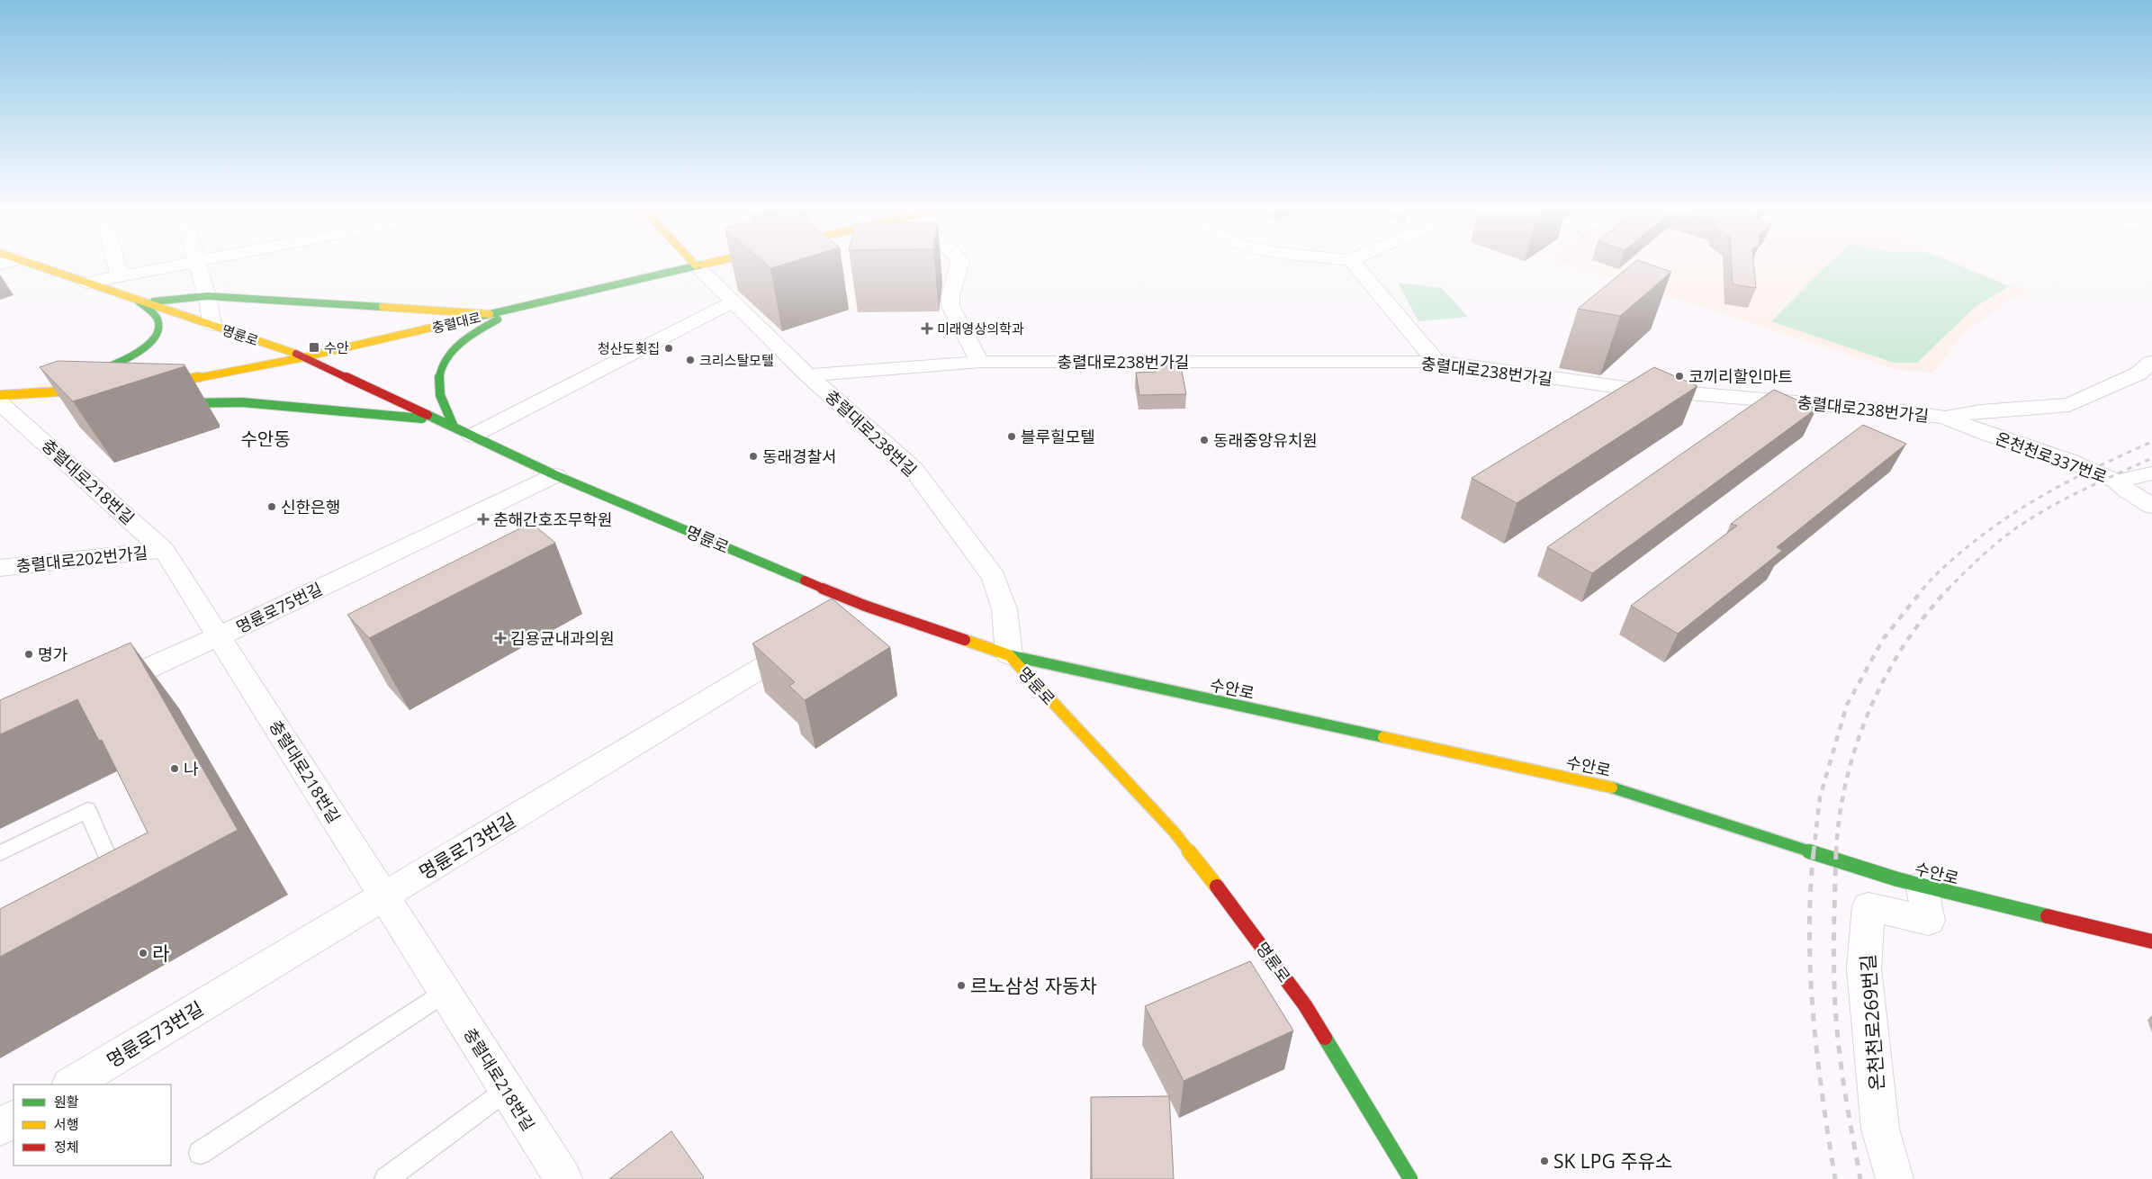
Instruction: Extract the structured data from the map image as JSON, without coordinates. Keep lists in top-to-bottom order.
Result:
{
  "streets": {
    "main road": ["충렬대로", "명륜로", "수안로"],
    "street": [
      "충렬대로238번가길",
      "충렬대로238번길",
      "온천천로337번로",
      "충렬대로218번길",
      "충렬대로202번가길",
      "명륜로75번길",
      "명륜로73번길",
      "온천천로269번길"
    ]
  },
  "crossings": [
    ["충렬대로", "명륜로"],
    ["충렬대로", "충렬대로238번길"],
    ["명륜로", "충렬대로238번길"],
    ["명륜로", "명륜로75번길"],
    ["명륜로", "수안로"],
    ["명륜로", "명륜로73번길"],
    ["충렬대로238번가길", "충렬대로238번길"],
    ["충렬대로238번가길", "온천천로337번로"],
    ["충렬대로238번길", "수안로"],
    ["충렬대로218번길", "충렬대로202번가길"],
    ["충렬대로218번길", "명륜로75번길"],
    ["충렬대로218번길", "명륜로73번길"],
    ["수안로", "온천천로269번길"]
  ],
  "districts": ["수안동"],
  "places": {
    "health": ["미래영상의학과", "춘해간호조무학원", "김용균내과의원"],
    "transit": ["수안"],
    "other": [
      "청산도횟집",
      "크리스탈모텔",
      "코끼리할인마트",
      "블루힐모텔",
      "동래중앙유치원",
      "동래경찰서",
      "신한은행",
      "명가",
      "나",
      "라",
      "르노삼성 자동차",
      "SK LPG 주유소"
    ]
  },
  "legend": ["원활", "서행", "정체"]
}
